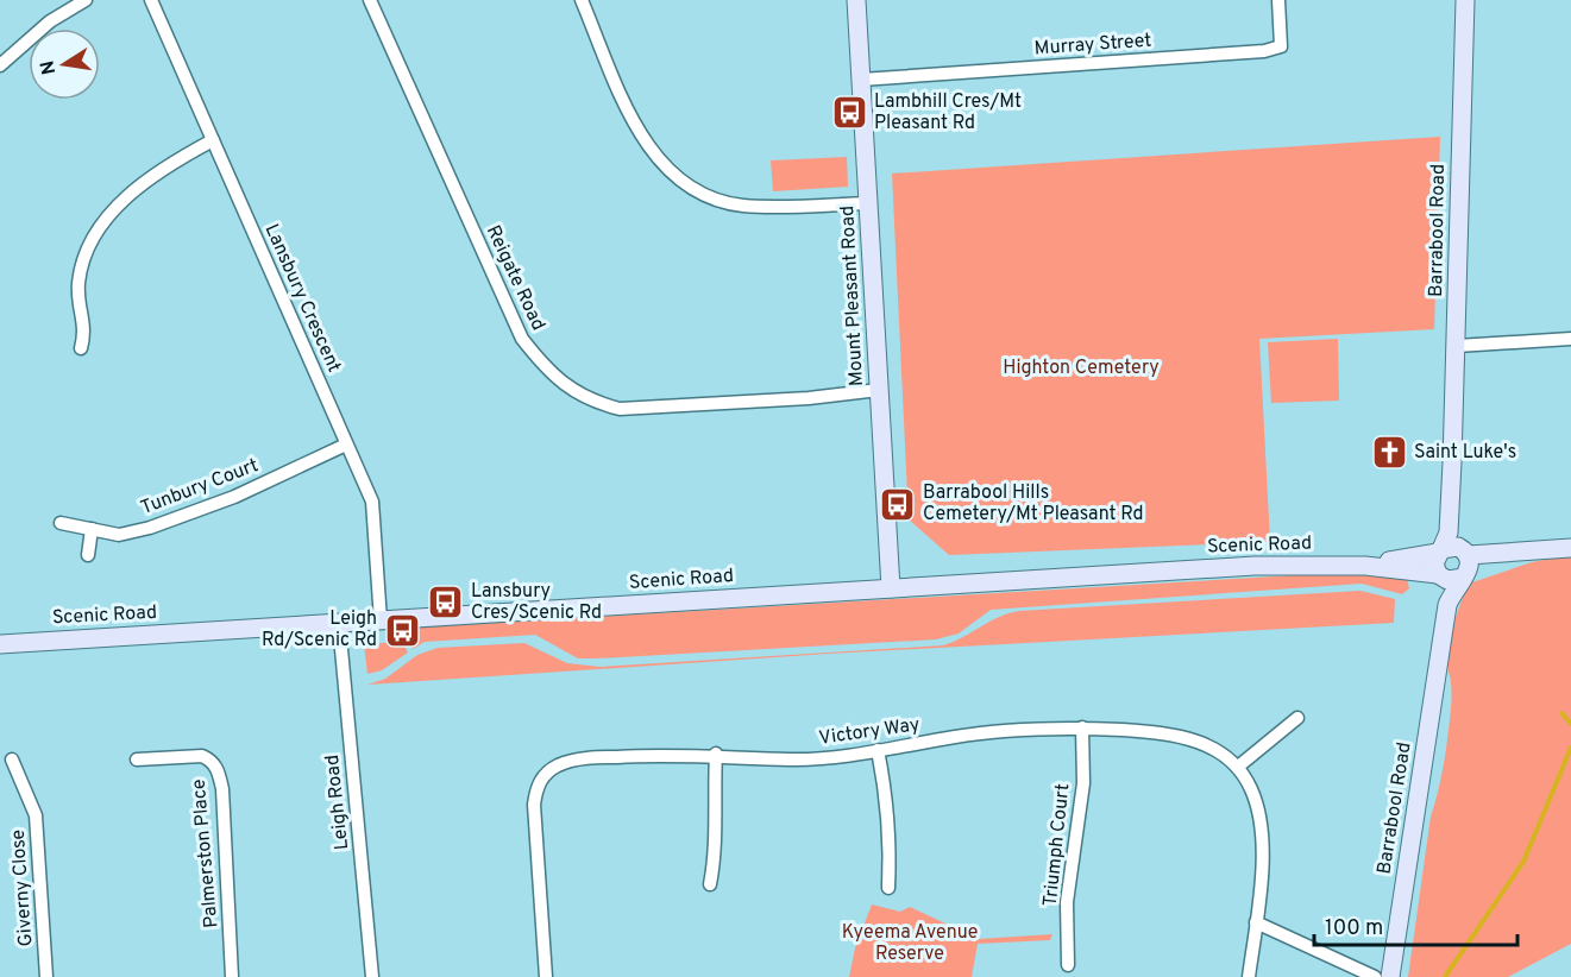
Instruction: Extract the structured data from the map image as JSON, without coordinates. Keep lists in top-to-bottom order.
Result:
{
  "streets": {
    "main road": ["Barrabool Road", "Mount Pleasant Road", "Scenic Road"],
    "street": [
      "Murray Street",
      "Reigate Road",
      "Lansbury Crescent",
      "Tunbury Court",
      "Victory Way",
      "Leigh Road",
      "Triumph Court",
      "Palmerston Place",
      "Giverny Close"
    ]
  },
  "crossings": [
    ["Murray Street", "Mount Pleasant Road"],
    ["Barrabool Road", "Scenic Road"],
    ["Reigate Road", "Mount Pleasant Road"],
    ["Mount Pleasant Road", "Scenic Road"],
    ["Lansbury Crescent", "Tunbury Court"],
    ["Lansbury Crescent", "Scenic Road"],
    ["Scenic Road", "Leigh Road"],
    ["Victory Way", "Triumph Court"]
  ],
  "parks": ["Highton Cemetery", "Kyeema Avenue Reserve"],
  "places": {
    "bus stop": [
      "Lambhill Cres/Mt Pleasant Rd",
      "Barrabool Hills Cemetery/Mt Pleasant Rd",
      "Lansbury Cres/Scenic Rd",
      "Leigh Rd/Scenic Rd"
    ],
    "church": ["Saint Luke's"]
  },
  "scale_bar": "100 m",
  "north": "left"
}
